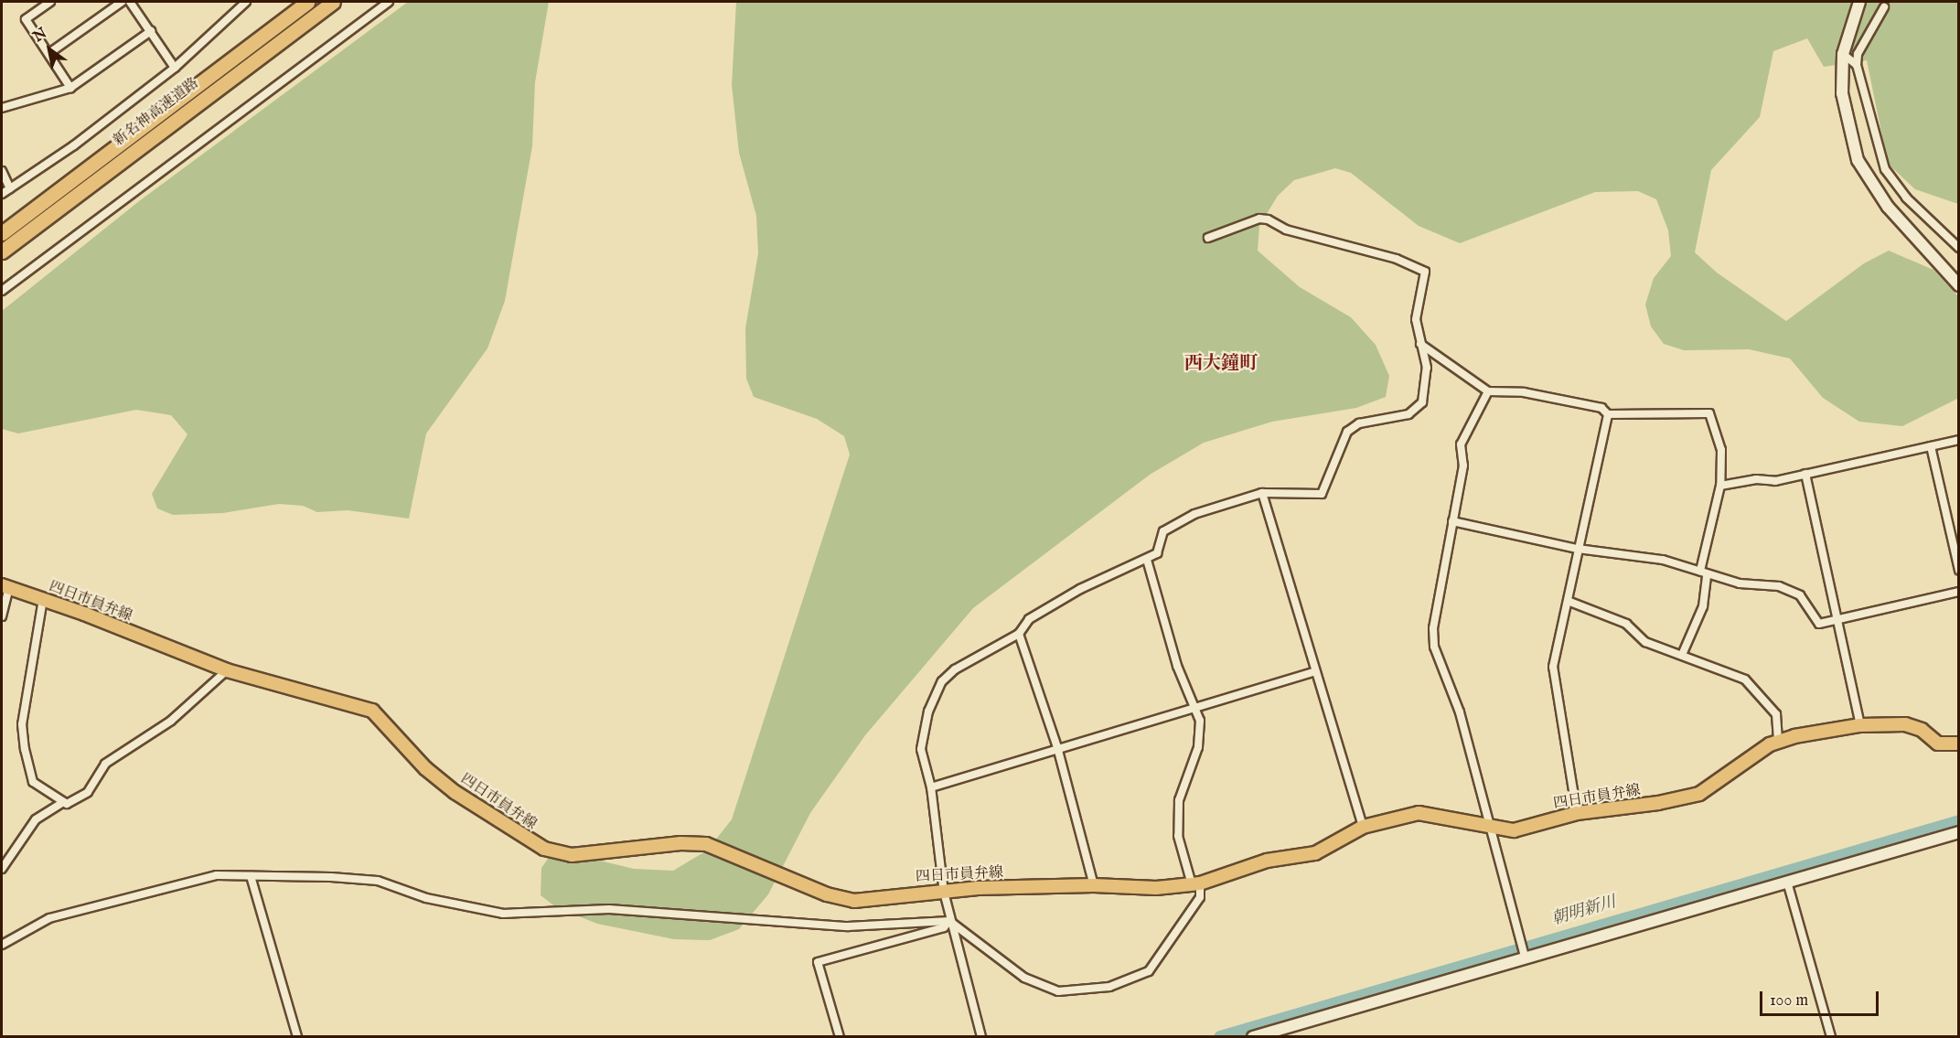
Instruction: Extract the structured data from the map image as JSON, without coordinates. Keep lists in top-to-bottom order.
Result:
{
  "streets": {
    "highway": ["新名神高速道路"],
    "main road": ["四日市員弁線"]
  },
  "districts": ["西大鐘町"],
  "water": ["朝明新川"],
  "scale_bar": "100 m",
  "north": "top left"
}
